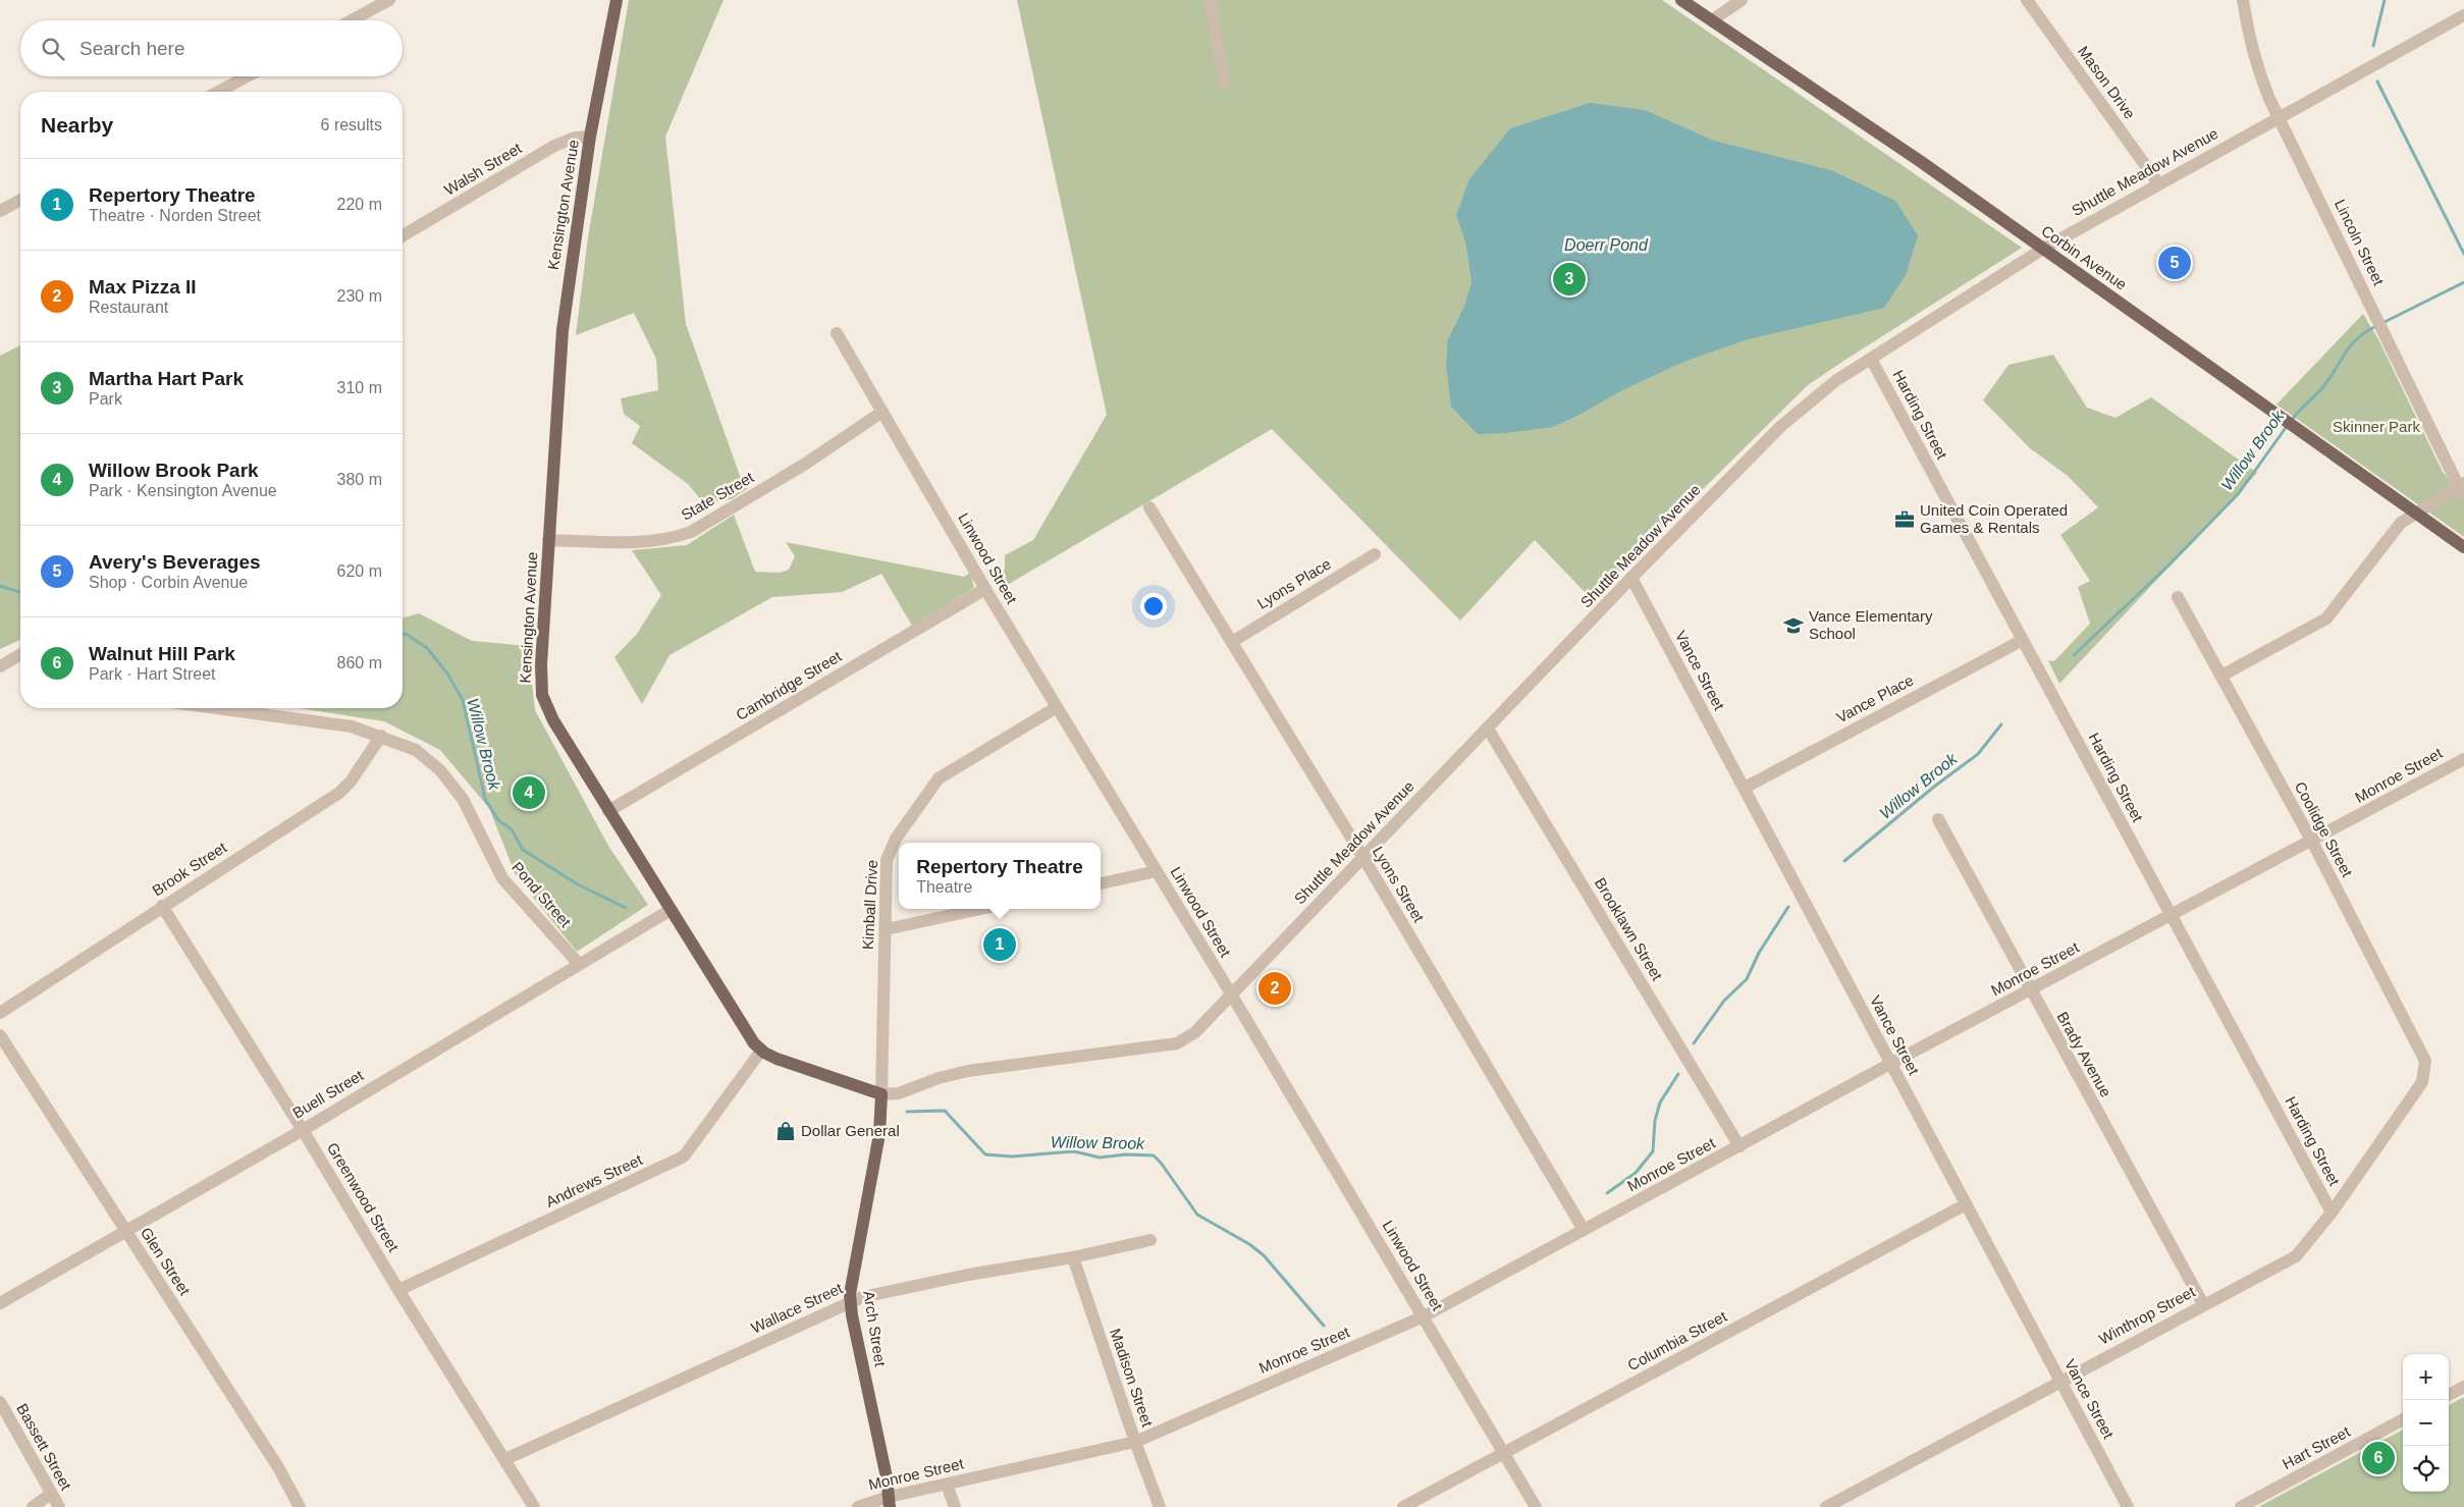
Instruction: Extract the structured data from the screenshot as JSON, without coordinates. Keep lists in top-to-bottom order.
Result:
{
  "streets": {
    "main road": ["Kensington Avenue", "Corbin Avenue", "Arch Street"],
    "street": [
      "Mason Drive",
      "Walsh Street",
      "Shuttle Meadow Avenue",
      "Lincoln Street",
      "Harding Street",
      "State Street",
      "Linwood Street",
      "Lyons Place",
      "Vance Street",
      "Cambridge Street",
      "Vance Place",
      "Monroe Street",
      "Coolidge Street",
      "Brook Street",
      "Lyons Street",
      "Pond Street",
      "Kimball Drive",
      "Brooklawn Street",
      "Brady Avenue",
      "Buell Street",
      "Andrews Street",
      "Greenwood Street",
      "Glen Street",
      "Wallace Street",
      "Winthrop Street",
      "Columbia Street",
      "Madison Street",
      "Bassett Street",
      "Hart Street"
    ]
  },
  "crossings": [
    ["Mason Drive", "Shuttle Meadow Avenue"],
    ["Walsh Street", "Kensington Avenue"],
    ["Shuttle Meadow Avenue", "Kensington Avenue"],
    ["Shuttle Meadow Avenue", "Lincoln Street"],
    ["Shuttle Meadow Avenue", "Corbin Avenue"],
    ["Shuttle Meadow Avenue", "Harding Street"],
    ["Shuttle Meadow Avenue", "Linwood Street"],
    ["Shuttle Meadow Avenue", "Vance Street"],
    ["Shuttle Meadow Avenue", "Lyons Street"],
    ["Shuttle Meadow Avenue", "Kimball Drive"],
    ["Shuttle Meadow Avenue", "Brooklawn Street"],
    ["Shuttle Meadow Avenue", "Arch Street"],
    ["Kensington Avenue", "State Street"],
    ["Kensington Avenue", "Cambridge Street"],
    ["Kensington Avenue", "Kimball Drive"],
    ["Kensington Avenue", "Buell Street"],
    ["Kensington Avenue", "Andrews Street"],
    ["Kensington Avenue", "Arch Street"],
    ["Harding Street", "Vance Place"],
    ["Harding Street", "Monroe Street"],
    ["Harding Street", "Winthrop Street"],
    ["State Street", "Linwood Street"],
    ["Linwood Street", "Cambridge Street"],
    ["Linwood Street", "Monroe Street"],
    ["Linwood Street", "Kimball Drive"],
    ["Linwood Street", "Columbia Street"],
    ["Lyons Place", "Lyons Street"],
    ["Vance Street", "Vance Place"],
    ["Vance Street", "Monroe Street"],
    ["Vance Street", "Winthrop Street"],
    ["Vance Street", "Columbia Street"],
    ["Monroe Street", "Coolidge Street"],
    ["Monroe Street", "Lyons Street"],
    ["Monroe Street", "Brooklawn Street"],
    ["Monroe Street", "Brady Avenue"],
    ["Monroe Street", "Arch Street"],
    ["Monroe Street", "Madison Street"],
    ["Coolidge Street", "Winthrop Street"],
    ["Brook Street", "Pond Street"],
    ["Brook Street", "Greenwood Street"],
    ["Pond Street", "Buell Street"],
    ["Kimball Drive", "Arch Street"],
    ["Brady Avenue", "Winthrop Street"],
    ["Buell Street", "Greenwood Street"],
    ["Buell Street", "Glen Street"],
    ["Andrews Street", "Greenwood Street"],
    ["Greenwood Street", "Wallace Street"],
    ["Wallace Street", "Arch Street"],
    ["Wallace Street", "Madison Street"]
  ],
  "water": ["Doerr Pond", "Willow Brook"],
  "parks": ["Skinner Park"],
  "places": {
    "office": ["United Coin Operated Games & Rentals"],
    "school or university": ["Vance Elementary School"],
    "shop": ["Dollar General"]
  },
  "page": {
    "search": "Search here",
    "heading": ["Nearby", "6 results"],
    "list": [
      {
        "mark": "1",
        "name": "Repertory Theatre",
        "note": "Theatre · Norden Street",
        "value": "220 m"
      },
      {
        "mark": "2",
        "name": "Max Pizza II",
        "note": "Restaurant",
        "value": "230 m"
      },
      {
        "mark": "3",
        "name": "Martha Hart Park",
        "note": "Park",
        "value": "310 m"
      },
      {
        "mark": "4",
        "name": "Willow Brook Park",
        "note": "Park · Kensington Avenue",
        "value": "380 m"
      },
      {
        "mark": "5",
        "name": "Avery's Beverages",
        "note": "Shop · Corbin Avenue",
        "value": "620 m"
      },
      {
        "mark": "6",
        "name": "Walnut Hill Park",
        "note": "Park · Hart Street",
        "value": "860 m"
      }
    ],
    "pins": [
      "5",
      "3",
      "4",
      "1",
      "2",
      "6"
    ],
    "popup": ["Repertory Theatre", "Theatre"],
    "map_buttons": ["+", "−"]
  }
}
